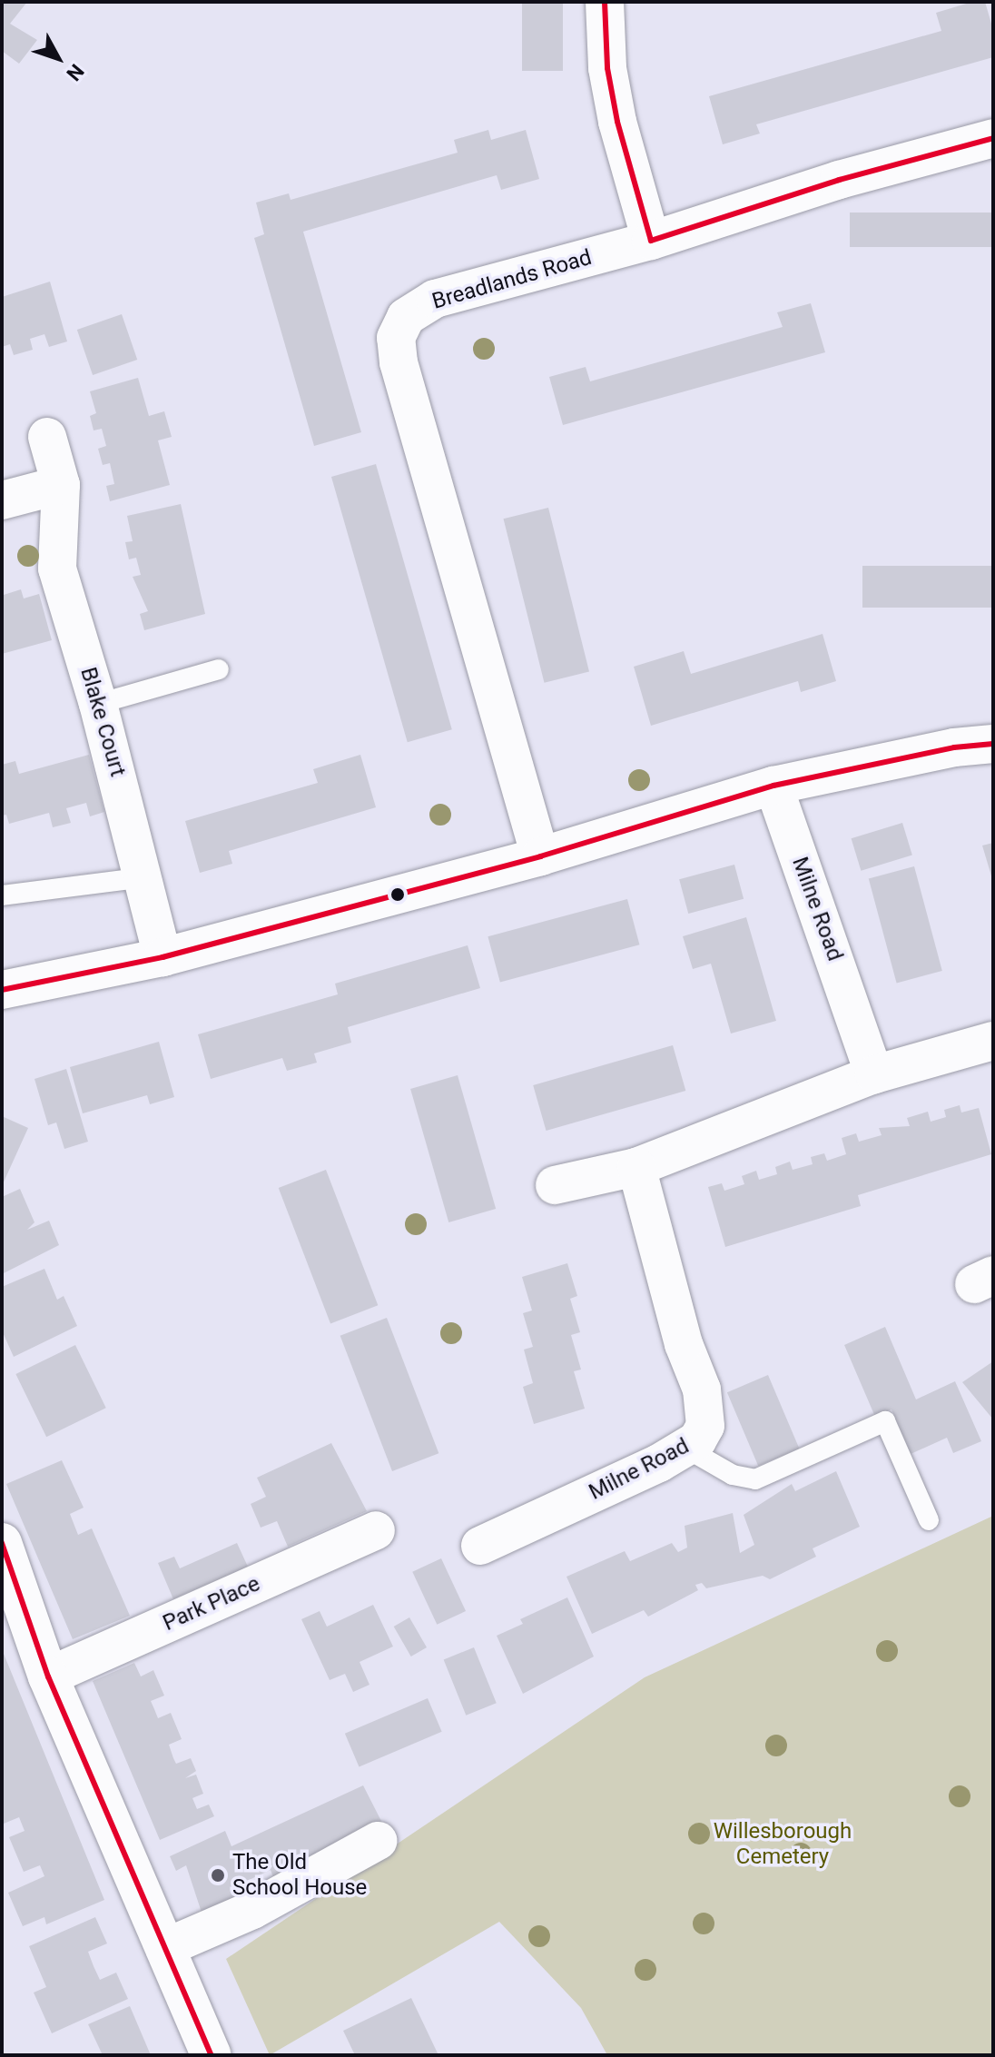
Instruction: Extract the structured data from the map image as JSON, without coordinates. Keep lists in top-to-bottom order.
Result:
{
  "streets": {
    "street": [
      "Breadlands Road",
      "Blake Court",
      "Milne Road",
      "Park Place"
    ]
  },
  "parks": ["Willesborough Cemetery"],
  "places": ["The Old School House"],
  "north": "bottom right"
}
